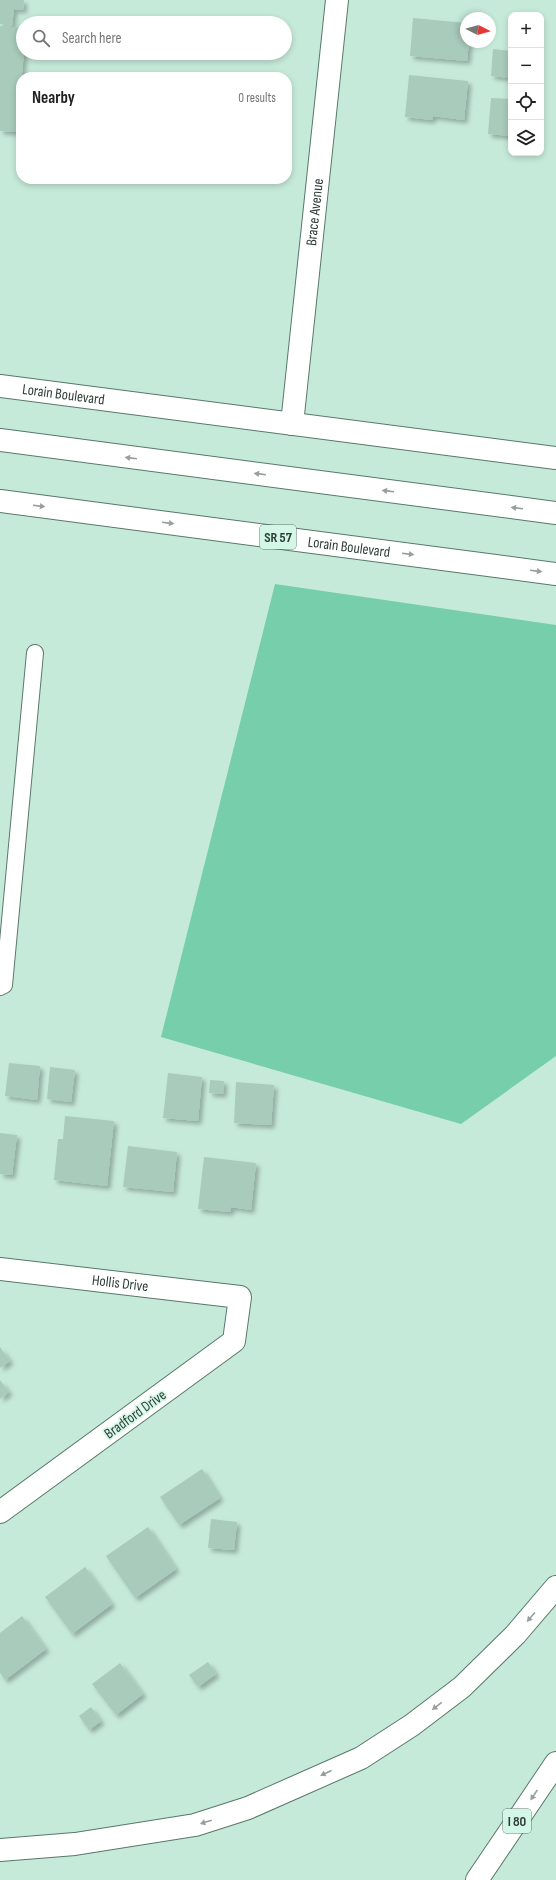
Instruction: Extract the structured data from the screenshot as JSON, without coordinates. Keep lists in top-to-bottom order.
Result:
{
  "streets": {
    "main road": [
      "Brace Avenue",
      "Lorain Boulevard",
      "SR 57",
      "Hollis Drive",
      "Bradford Drive",
      "I 80"
    ]
  },
  "crossings": [
    ["Brace Avenue", "Lorain Boulevard"],
    ["Hollis Drive", "Bradford Drive"]
  ],
  "north": "right",
  "page": {
    "map_buttons": ["+", "−"],
    "search": "Search here",
    "heading": ["Nearby", "0 results"]
  }
}
